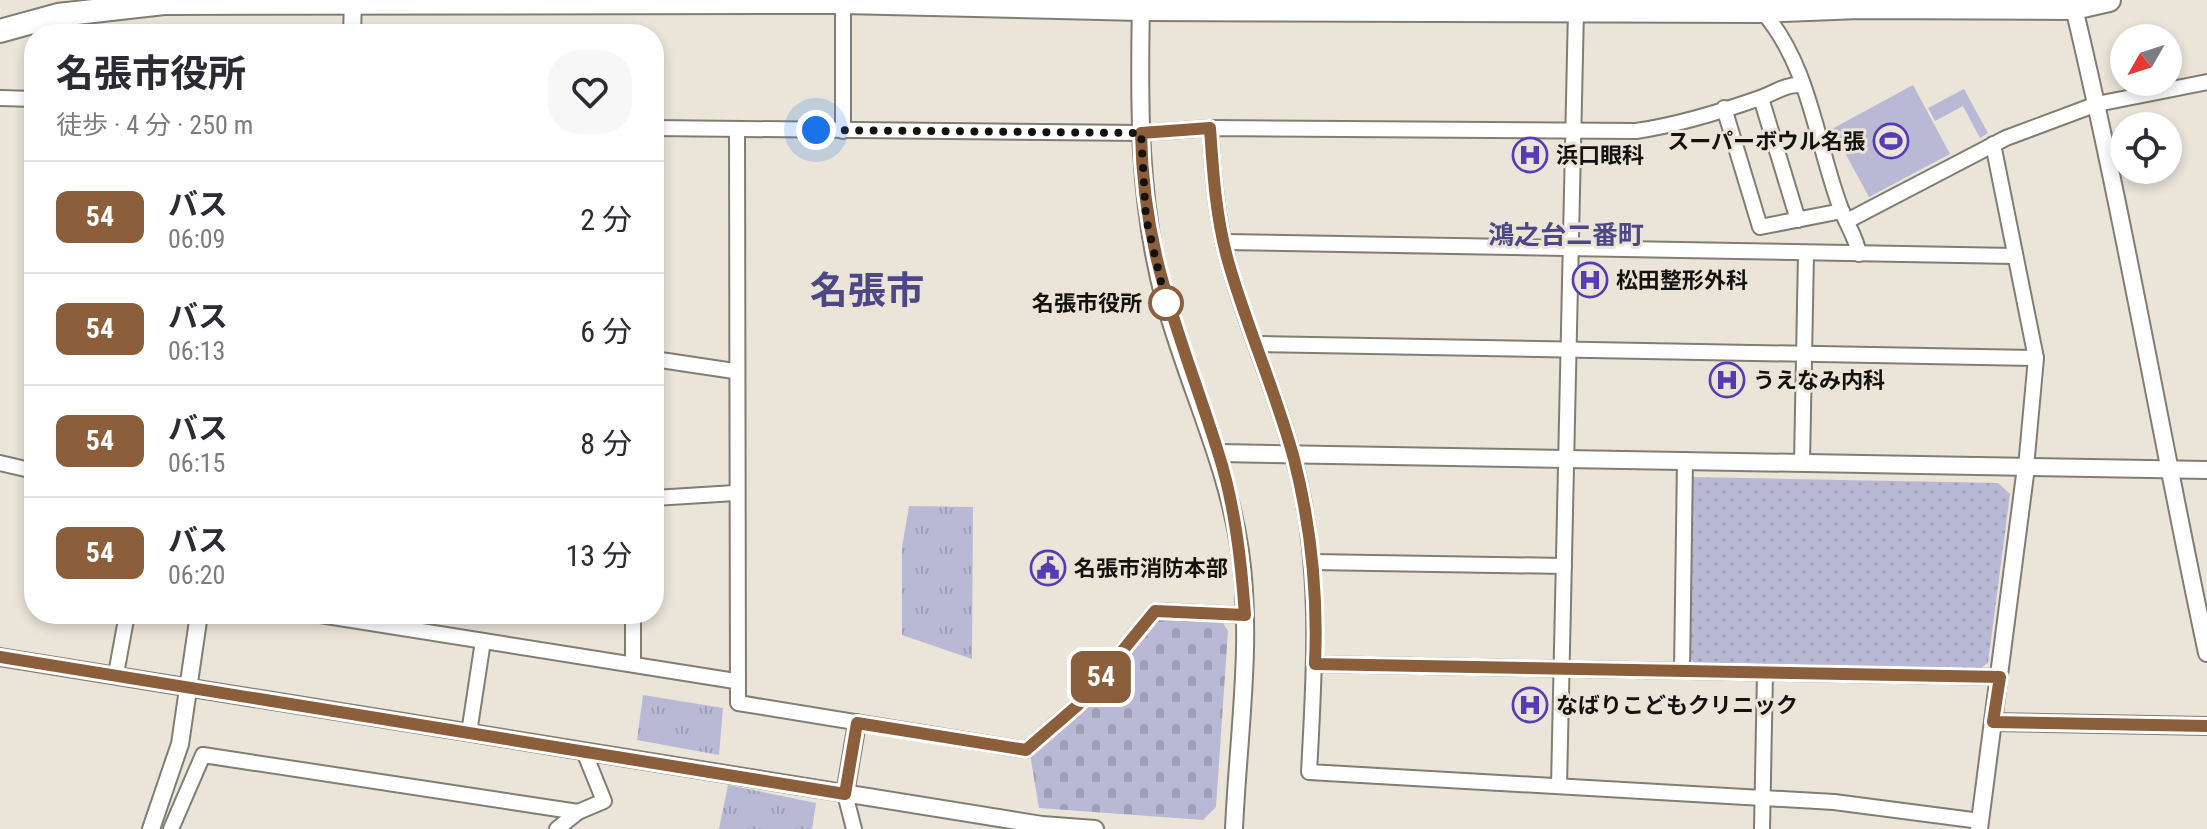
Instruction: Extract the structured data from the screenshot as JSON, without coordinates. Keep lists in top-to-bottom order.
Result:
{
  "districts": ["鴻之台二番町", "名張市"],
  "places": {
    "sports": ["スーパーボウル名張"],
    "hospital": [
      "浜口眼科",
      "松田整形外科",
      "うえなみ内科",
      "なばりこどもクリニック"
    ],
    "other": ["名張市役所"],
    "public building": ["名張市消防本部"]
  },
  "lines": ["bus line 54"],
  "north": "bottom left",
  "page": {
    "on_map": "54",
    "heading": ["名張市役所", "徒歩 · 4 分 · 250 m"],
    "list": [
      {
        "mark": "54",
        "name": "バス",
        "note": "06:09",
        "value": "2 分"
      },
      {
        "mark": "54",
        "name": "バス",
        "note": "06:13",
        "value": "6 分"
      },
      {
        "mark": "54",
        "name": "バス",
        "note": "06:15",
        "value": "8 分"
      },
      {
        "mark": "54",
        "name": "バス",
        "note": "06:20",
        "value": "13 分"
      }
    ]
  }
}
